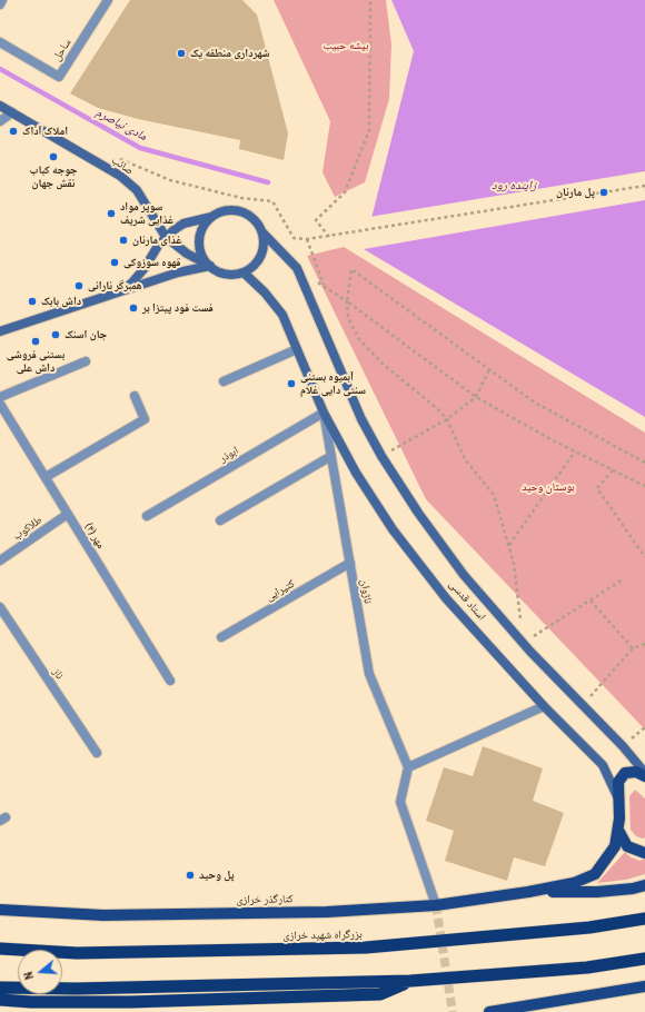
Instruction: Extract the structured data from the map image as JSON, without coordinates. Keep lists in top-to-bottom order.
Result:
{
  "streets": {
    "highway": ["بزرگراه شهید خرازی"],
    "main road": ["صائب", "استاد قدسی", "کنارگذر خرازی"],
    "street": [
      "ساحل",
      "ابوذر",
      "طلاکوب",
      "مهر (۴)",
      "کتیرایی",
      "ناژوان",
      "ناز"
    ]
  },
  "crossings": [
    ["صائب", "استاد قدسی"],
    ["ابوذر", "ناژوان"],
    ["ابوذر", "استاد قدسی"],
    ["طلاکوب", "مهر (۴)"],
    ["کتیرایی", "ناژوان"],
    ["ناژوان", "استاد قدسی"],
    ["استاد قدسی", "کنارگذر خرازی"]
  ],
  "water": ["مادی نیاصرم", "زاینده رود"],
  "parks": ["بیشه حبیب", "بوستان وحید"],
  "places": [
    "شهرداری منطقه یک",
    "املاک آداک",
    "جوجه کباب نقش جهان",
    "پل مارنان",
    "سوپر مواد غذایی شریف",
    "غذای مارنان",
    "قهوه سوزوکی",
    "همبرگر نارانی",
    "داش بابک",
    "فست فود پیتزا بر",
    "جان اسنک",
    "بستنی فروشی داش علی",
    "آبمیوه بستنی سنتی دایی غلام",
    "پل وحید"
  ],
  "north": "left"
}
